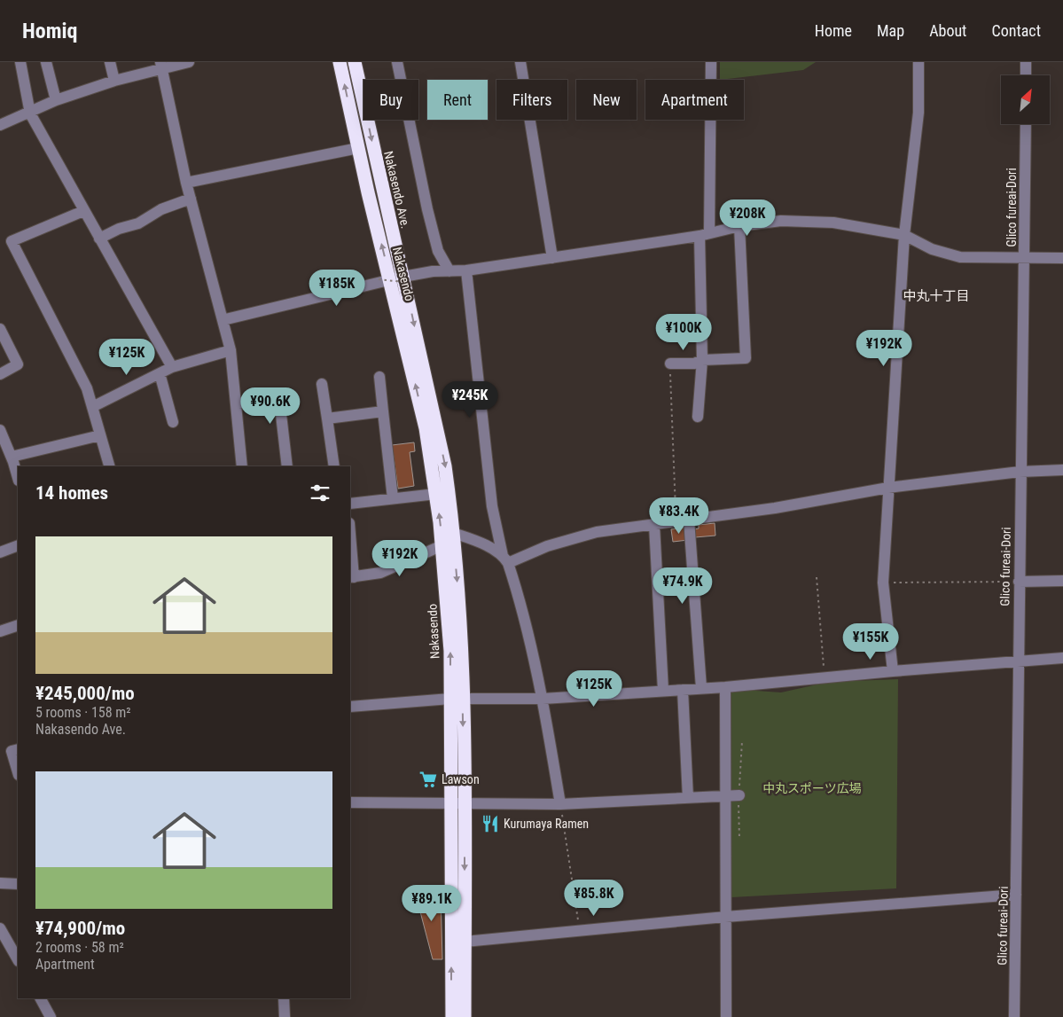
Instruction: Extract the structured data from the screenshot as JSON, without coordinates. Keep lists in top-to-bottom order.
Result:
{
  "streets": {
    "highway": ["Nakasendo Ave.", "Nakasendo"],
    "street": ["Glico fureai-Dori"]
  },
  "crossings": [
    ["Nakasendo Ave.", "Nakasendo"]
  ],
  "one_way": ["Nakasendo Ave."],
  "districts": ["中丸十丁目"],
  "parks": ["中丸スポーツ広場"],
  "places": {
    "supermarket": ["Lawson"],
    "restaurant": ["Kurumaya Ramen"]
  },
  "north": "top right",
  "page": {
    "header": "Homiq",
    "nav": [
      "Home",
      "Map",
      "About",
      "Contact"
    ],
    "chip": [
      "Buy",
      "Rent",
      "Filters",
      "New",
      "Apartment"
    ],
    "price": [
      "¥208K",
      "¥185K",
      "¥100K",
      "¥192K",
      "¥125K",
      "¥245K",
      "¥90.6K",
      "¥83.4K",
      "¥192K",
      "¥74.9K",
      "¥155K",
      "¥125K",
      "¥85.8K",
      "¥89.1K"
    ],
    "heading": "14 homes",
    "list": [
      {
        "name": "¥245,000/mo",
        "note": "5 rooms · 158 m² · Nakasendo Ave."
      },
      {
        "name": "¥74,900/mo",
        "note": "2 rooms · 58 m² · Apartment"
      }
    ]
  }
}
